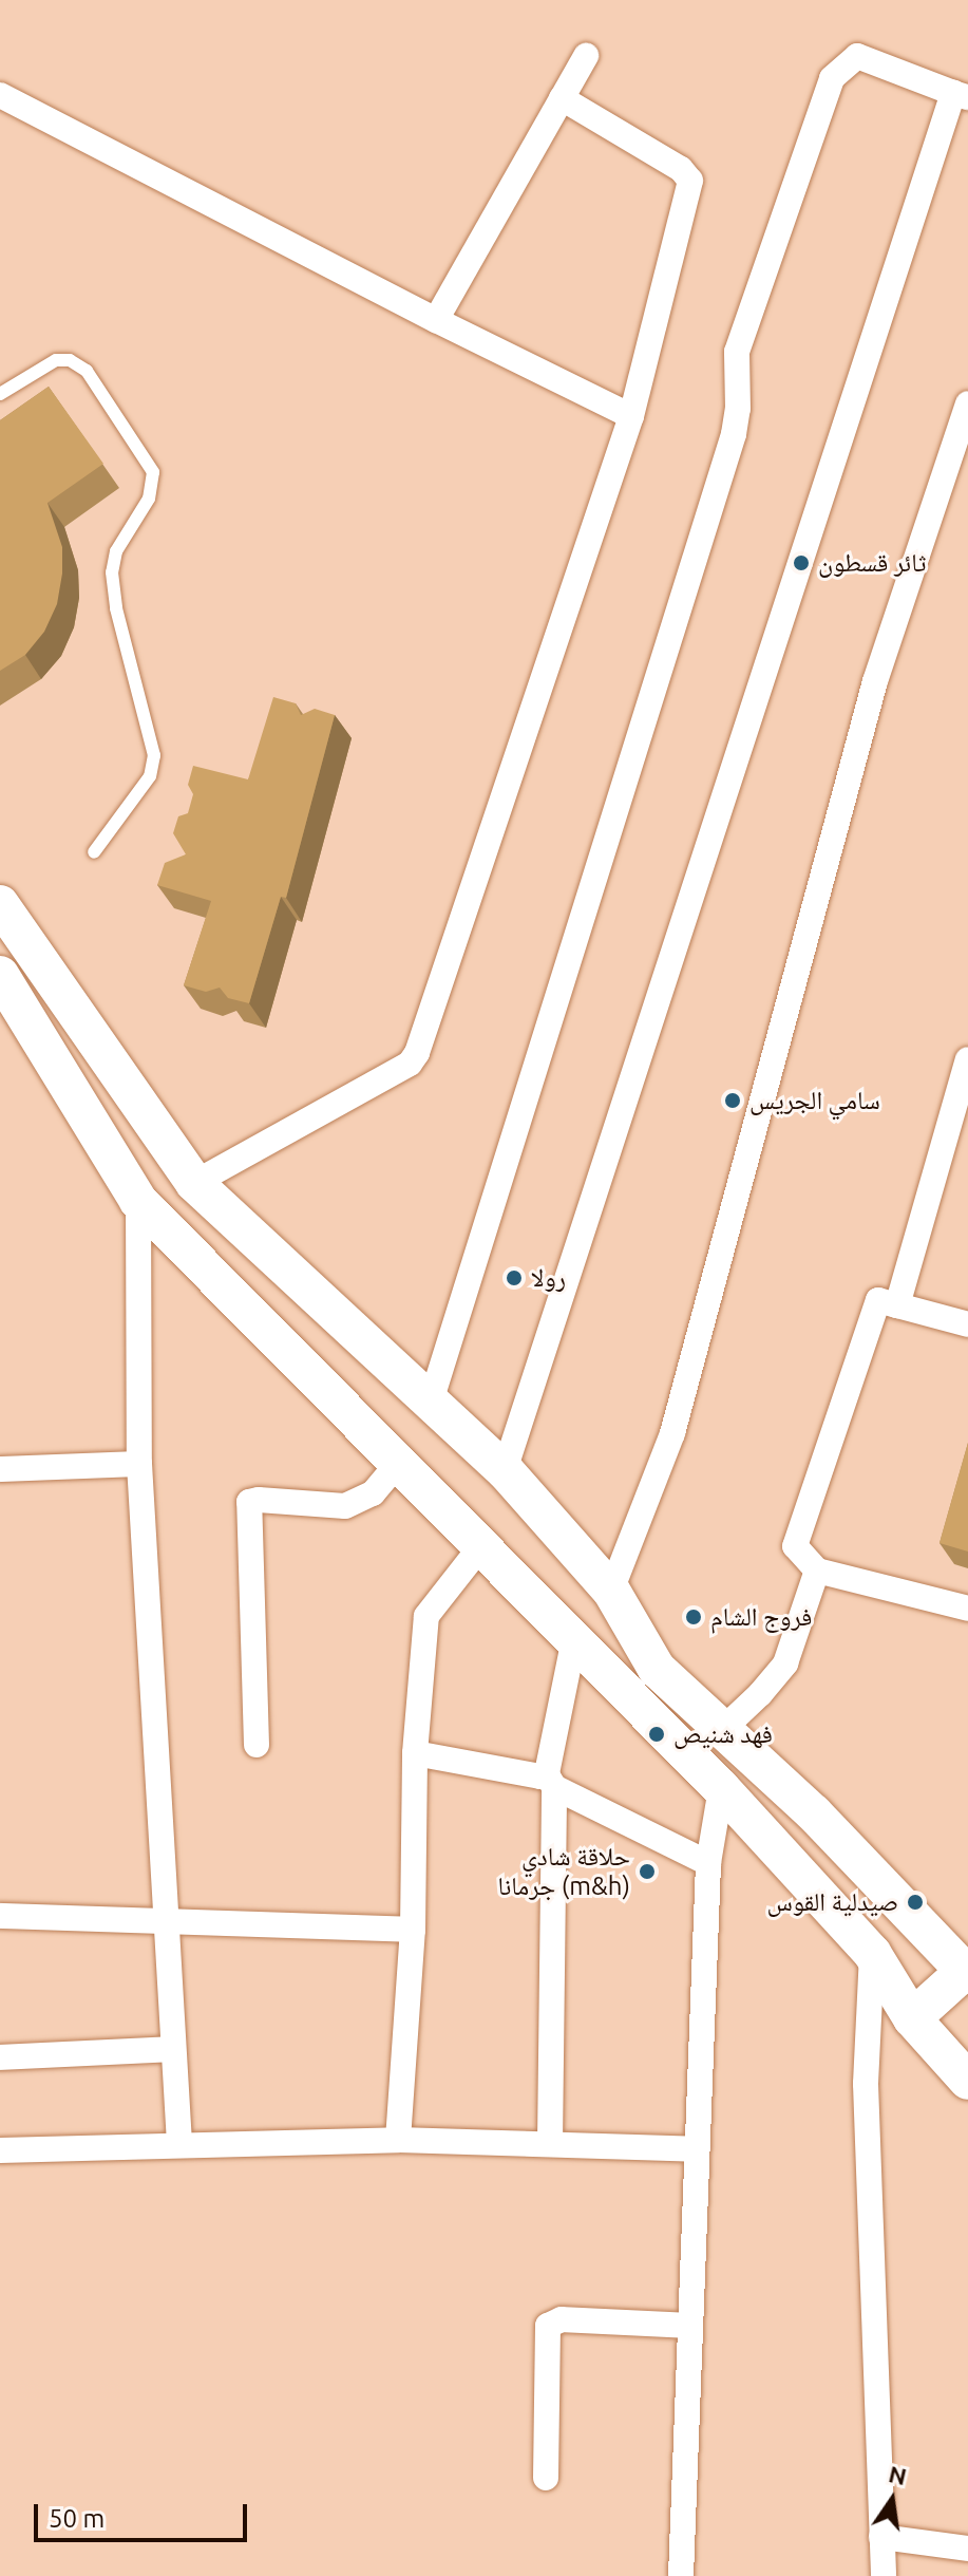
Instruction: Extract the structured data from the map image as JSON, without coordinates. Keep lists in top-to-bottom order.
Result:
{
  "places": [
    "ثائر قسطون",
    "سامي الجريس",
    "رولا",
    "فروج الشام",
    "فهد شنيص",
    "حلاقة شادي جرمانا (m&h)",
    "صيدلية القوس"
  ],
  "scale_bar": "50 m",
  "north": "top"
}
